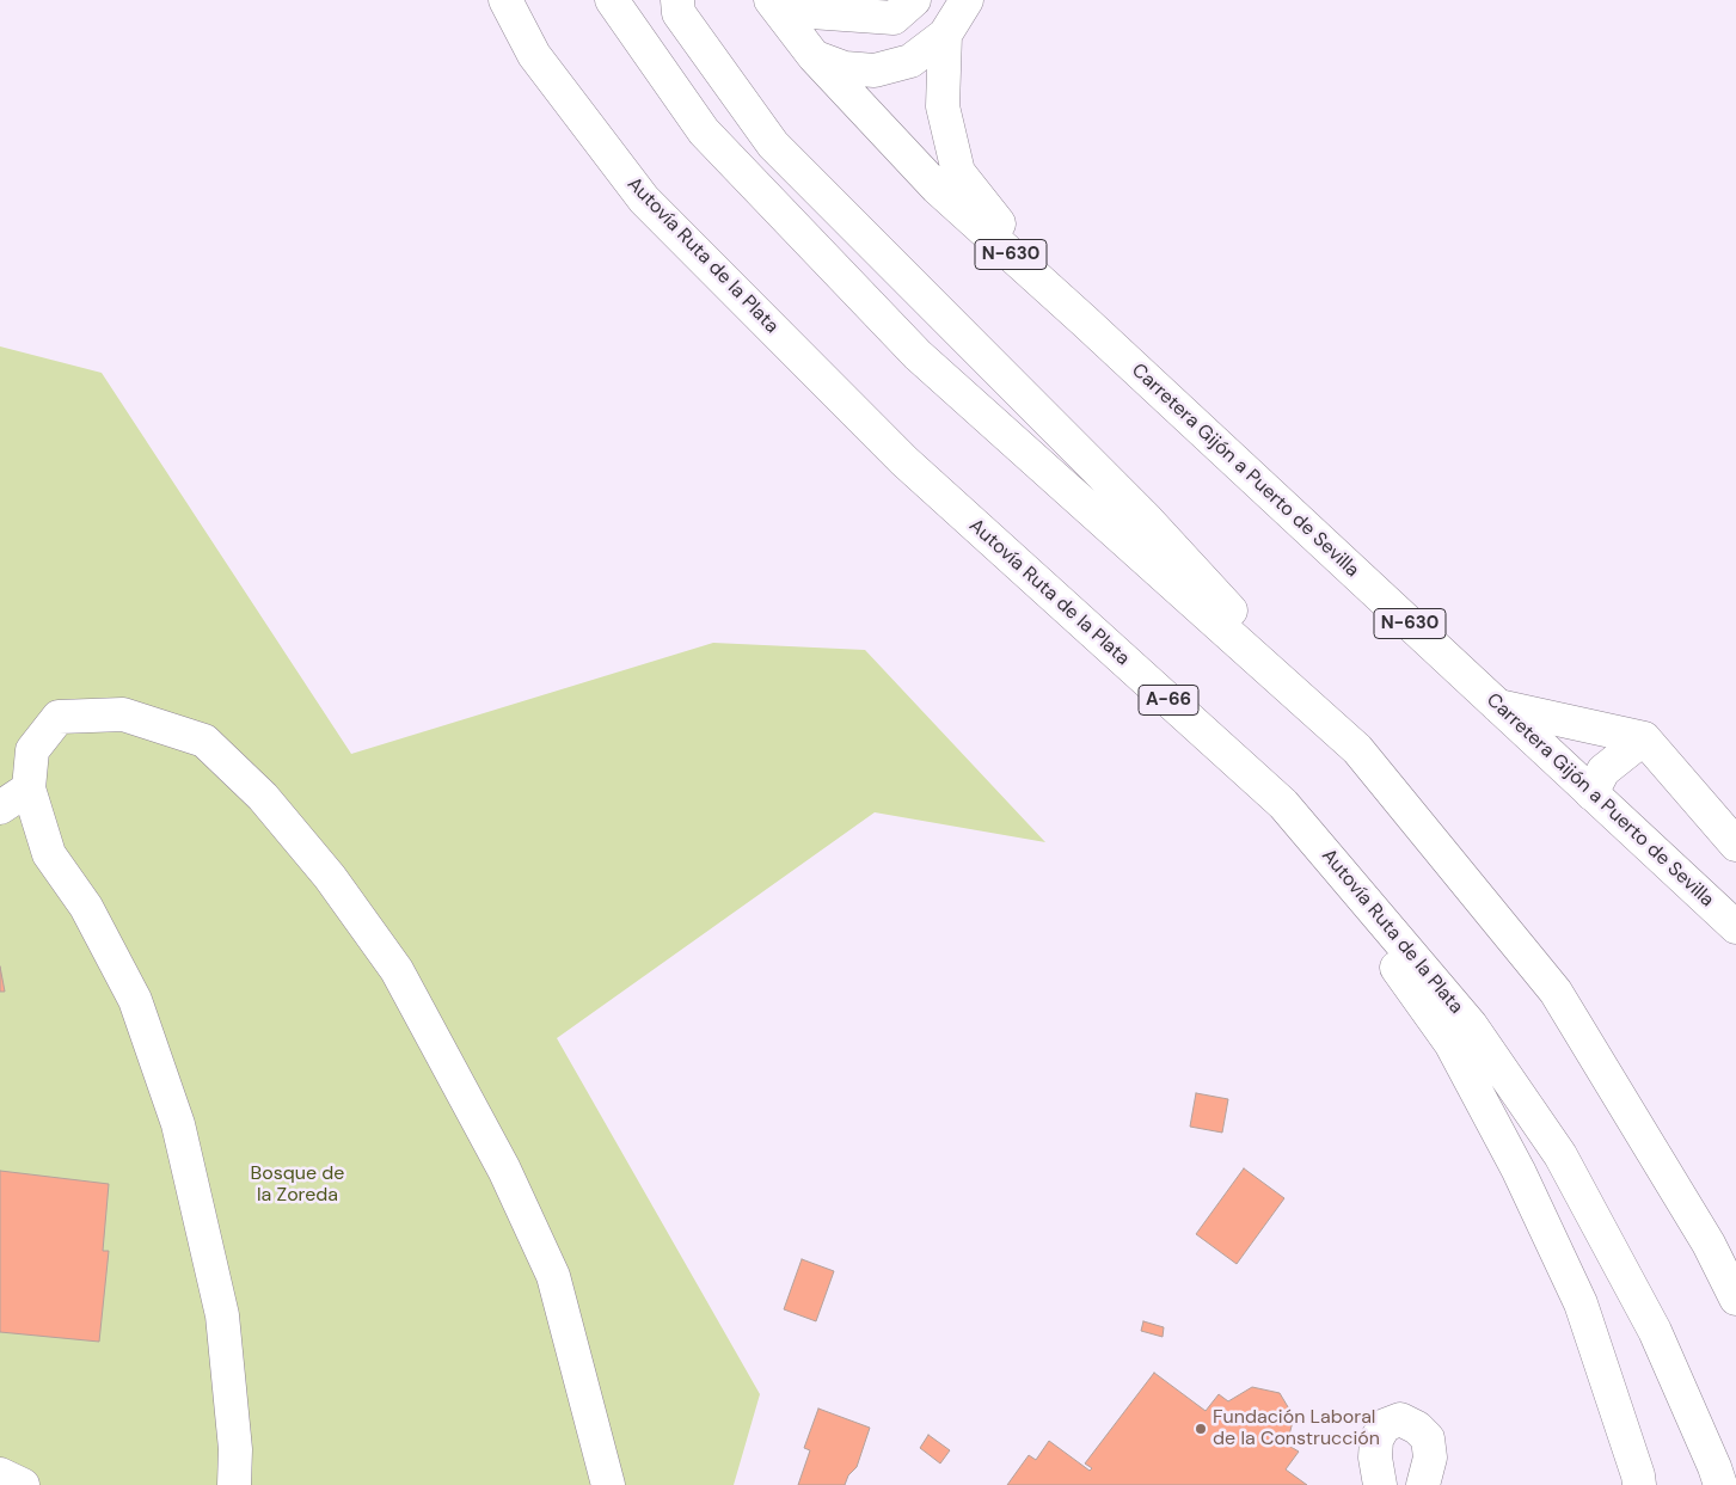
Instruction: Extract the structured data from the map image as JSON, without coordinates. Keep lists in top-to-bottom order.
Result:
{
  "streets": {
    "main road": [
      "N-630",
      "Autovía Ruta de la Plata",
      "Carretera Gijón a Puerto de Sevilla",
      "A-66"
    ]
  },
  "parks": ["Bosque de la Zoreda"],
  "places": ["Fundación Laboral de la Construcción"]
}
